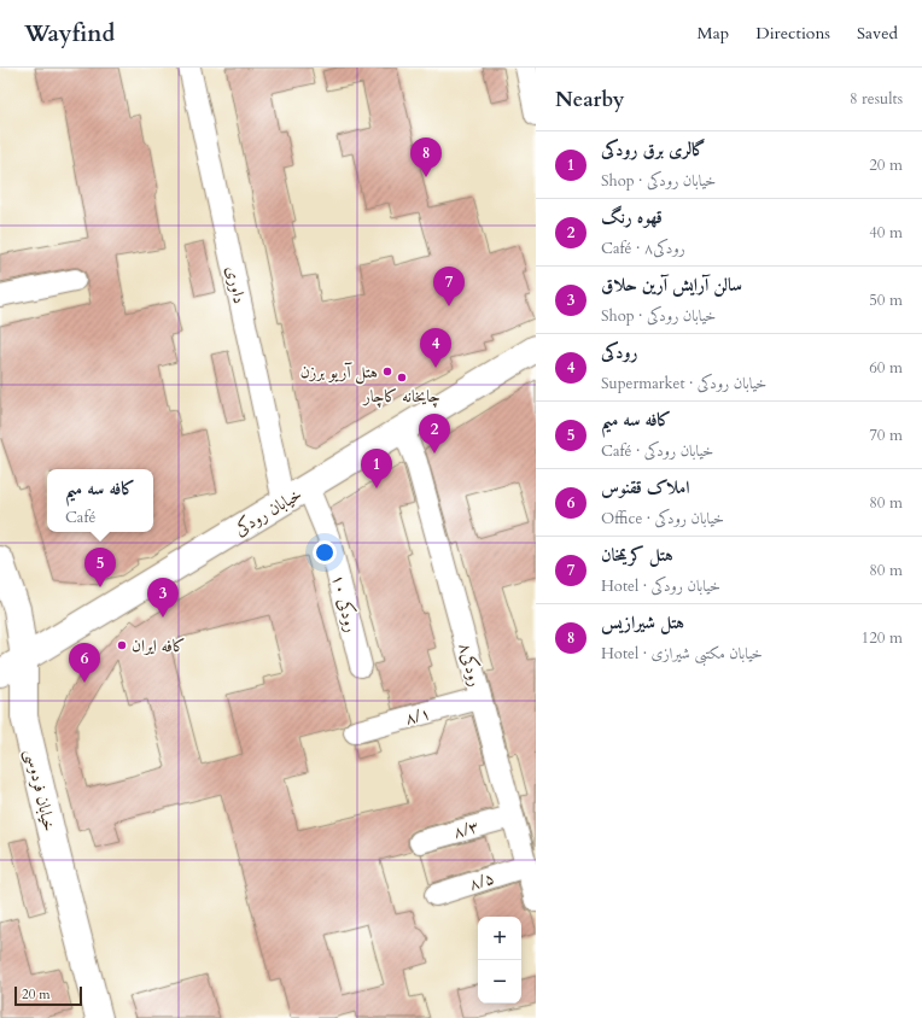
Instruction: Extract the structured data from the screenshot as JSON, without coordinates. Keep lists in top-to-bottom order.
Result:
{
  "streets": {
    "street": [
      "داوری",
      "خیابان رودکی",
      "رودکی ۱۰",
      "رودکی۸",
      "۸/۱",
      "خیابان فردوسی",
      "۸/۳",
      "۸/۵"
    ]
  },
  "crossings": [
    ["داوری", "خیابان رودکی"],
    ["خیابان رودکی", "رودکی ۱۰"],
    ["خیابان رودکی", "رودکی۸"],
    ["خیابان رودکی", "خیابان فردوسی"],
    ["رودکی۸", "۸/۱"],
    ["رودکی۸", "۸/۳"],
    ["رودکی۸", "۸/۵"]
  ],
  "places": ["هتل آریو برزن", "چایخانه کاچار", "کافه ایران"],
  "scale_bar": "20 m",
  "page": {
    "header": "Wayfind",
    "nav": ["Map", "Directions", "Saved"],
    "heading": ["Nearby", "8 results"],
    "list": [
      {
        "mark": "1",
        "name": "گالری برق رودکی",
        "note": "Shop · خیابان رودکی",
        "value": "20 m"
      },
      {
        "mark": "2",
        "name": "قهوه رنگ",
        "note": "Café · رودکی۸",
        "value": "40 m"
      },
      {
        "mark": "3",
        "name": "سالن آرایش آرین حلاق",
        "note": "Shop · خیابان رودکی",
        "value": "50 m"
      },
      {
        "mark": "4",
        "name": "رودکی",
        "note": "Supermarket · خیابان رودکی",
        "value": "60 m"
      },
      {
        "mark": "5",
        "name": "کافه سه میم",
        "note": "Café · خیابان رودکی",
        "value": "70 m"
      },
      {
        "mark": "6",
        "name": "املاک ققنوس",
        "note": "Office · خیابان رودکی",
        "value": "80 m"
      },
      {
        "mark": "7",
        "name": "هتل کریمخان",
        "note": "Hotel · خیابان رودکی",
        "value": "80 m"
      },
      {
        "mark": "8",
        "name": "هتل شیرازیس",
        "note": "Hotel · خیابان مکتبی شیرازی",
        "value": "120 m"
      }
    ],
    "pins": [
      "8",
      "7",
      "4",
      "2",
      "1",
      "5",
      "3",
      "6"
    ],
    "popup": ["کافه سه میم", "Café"],
    "map_buttons": ["+", "−"],
    "scale": "20 m"
  }
}
